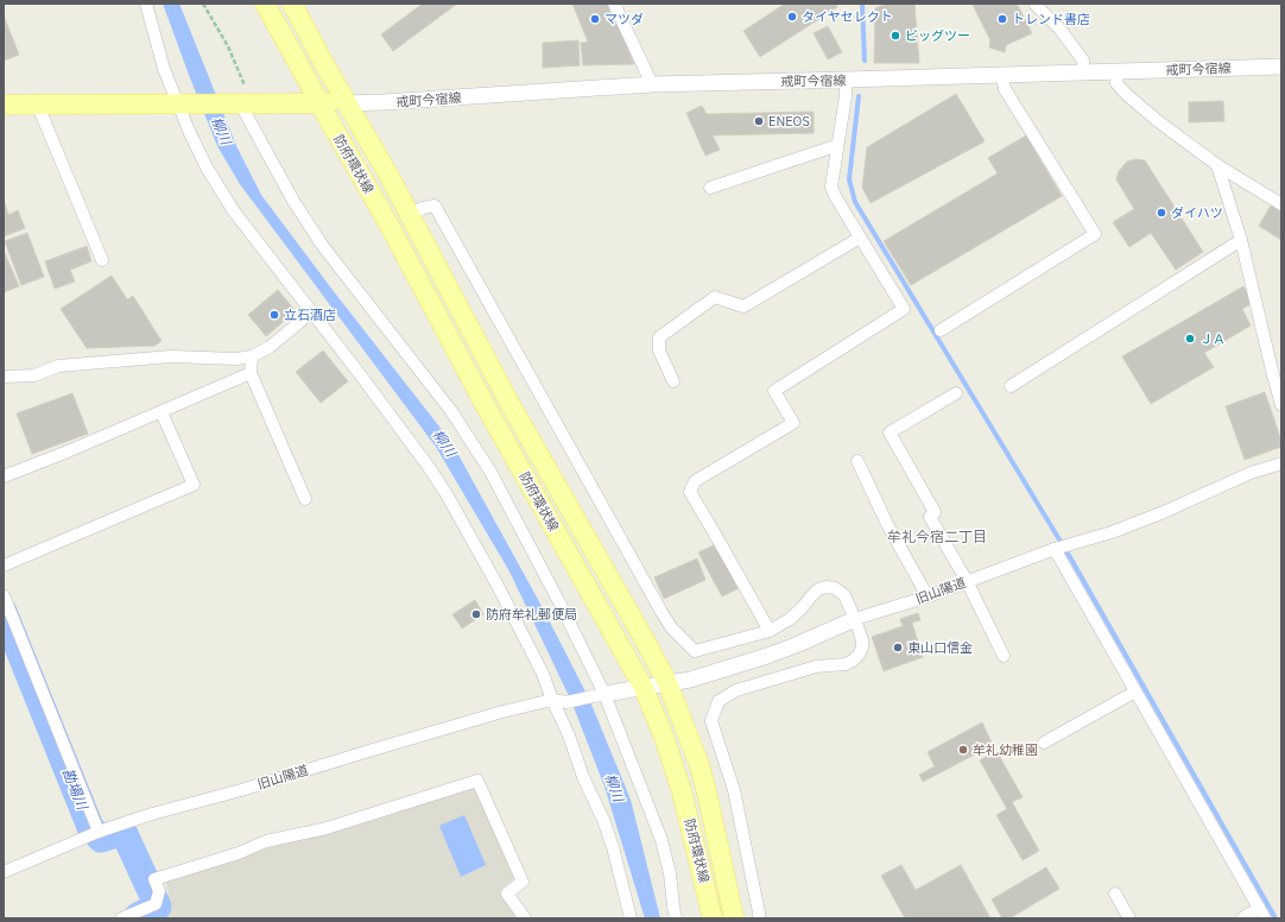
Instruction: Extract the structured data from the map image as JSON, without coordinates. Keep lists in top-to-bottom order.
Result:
{
  "streets": {
    "main road": ["防府環状線"],
    "street": ["戒町今宿線", "旧山陽道"]
  },
  "crossings": [
    ["戒町今宿線", "防府環状線"],
    ["防府環状線", "旧山陽道"]
  ],
  "districts": ["牟礼今宿二丁目"],
  "water": ["柳川", "勘場川"],
  "places": [
    "タイヤセレクト",
    "マツダ",
    "トレンド書店",
    "ビッグツー",
    "ENEOS",
    "ダイハツ",
    "立石酒店",
    "ＪＡ",
    "防府牟礼郵便局",
    "東山口信金",
    "牟礼幼稚園"
  ]
}
